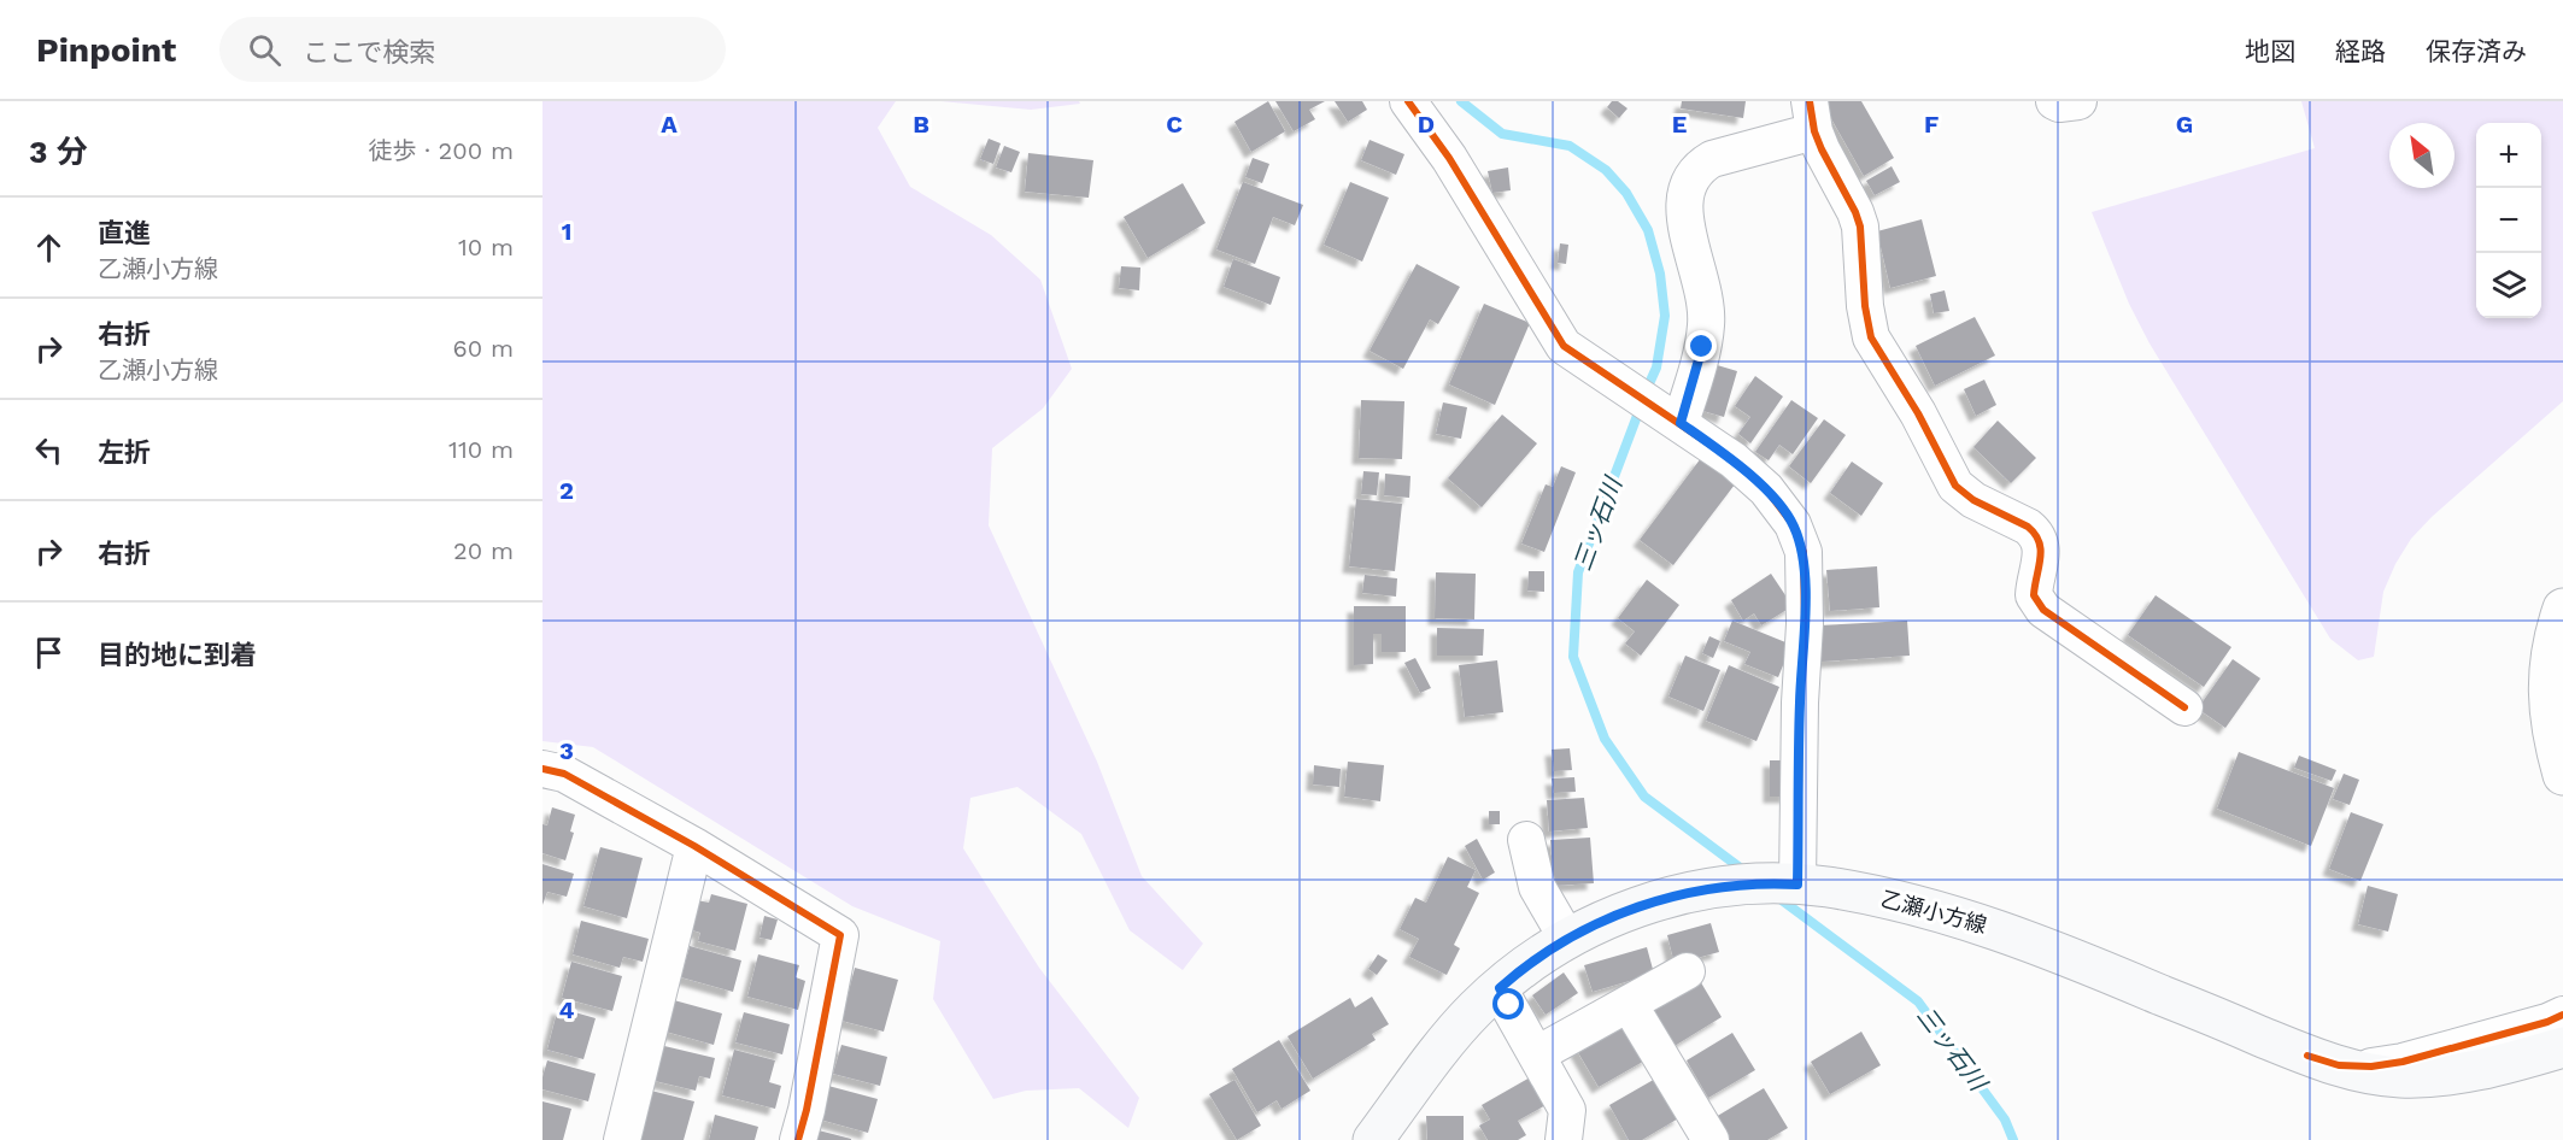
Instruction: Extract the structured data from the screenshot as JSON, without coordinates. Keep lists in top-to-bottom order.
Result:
{
  "streets": {
    "main road": ["乙瀬小方線"]
  },
  "water": ["三ッ石川"],
  "north": "top left",
  "page": {
    "header": "Pinpoint",
    "search": "ここで検索",
    "nav": ["地図", "経路", "保存済み"],
    "heading": ["3 分", "徒歩 · 200 m"],
    "map_buttons": ["+", "−"],
    "list": [
      ["直進", "乙瀬小方線", "10 m"],
      ["右折", "乙瀬小方線", "60 m"],
      ["左折", "110 m"],
      ["右折", "20 m"],
      "目的地に到着"
    ]
  },
  "grid": {
    "columns": [
      "A",
      "B",
      "C",
      "D",
      "E",
      "F",
      "G"
    ],
    "rows": [
      "1",
      "2",
      "3",
      "4"
    ]
  }
}
